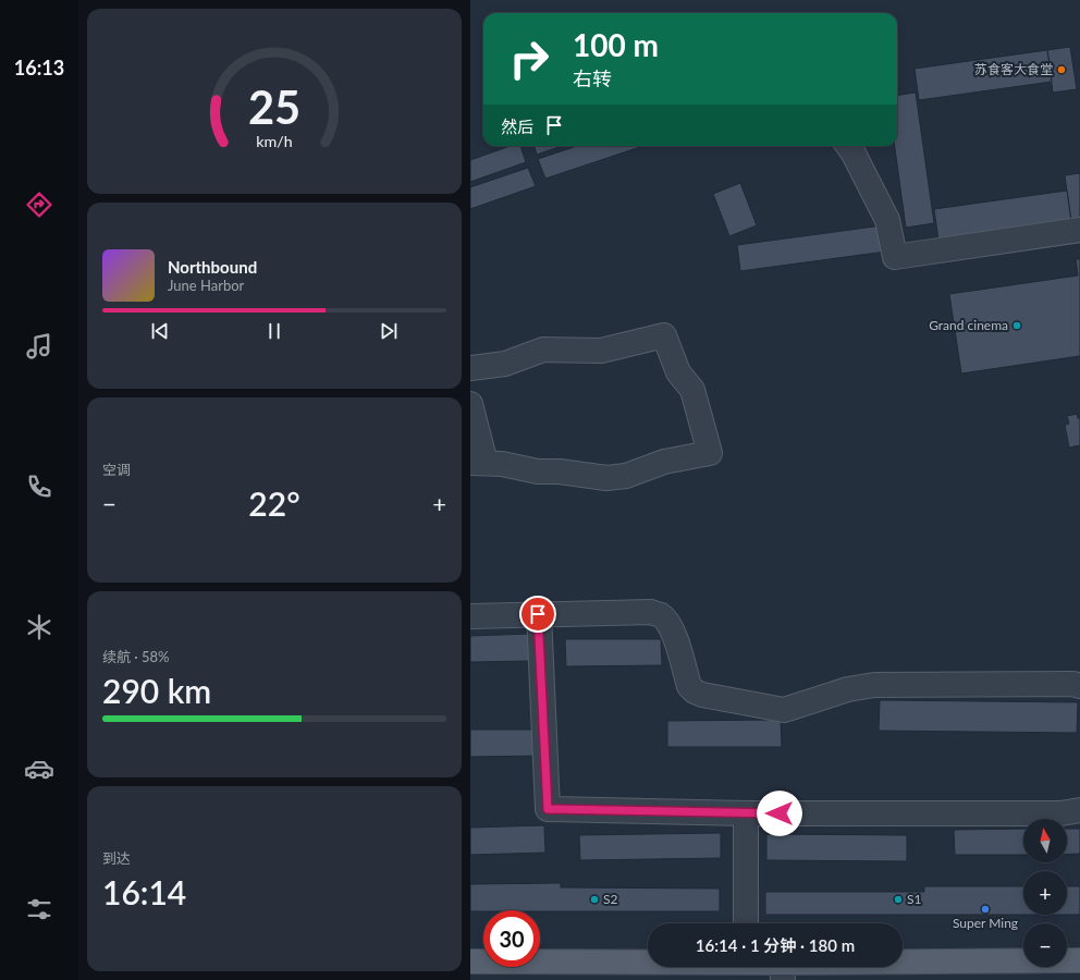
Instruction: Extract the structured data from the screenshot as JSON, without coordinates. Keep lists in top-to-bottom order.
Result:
{
  "places": [
    "苏食客大食堂",
    "Grand cinema",
    "S2",
    "S1",
    "Super Ming"
  ],
  "north": "top",
  "page": {
    "tabs": "16:13",
    "turn": ["100 m", "右转"],
    "then": "然后",
    "song": ["Northbound", "June Harbor"],
    "tile": [
      "空调",
      ["续航 · 58%", "290 km"],
      ["到达", "16:14"]
    ],
    "heat": ["−", "22°", "+"],
    "map_buttons": ["+", "−"],
    "limit": "30",
    "trip": "16:14 · 1 分钟 · 180 m",
    "gauge": ["25", "km/h"]
  }
}
